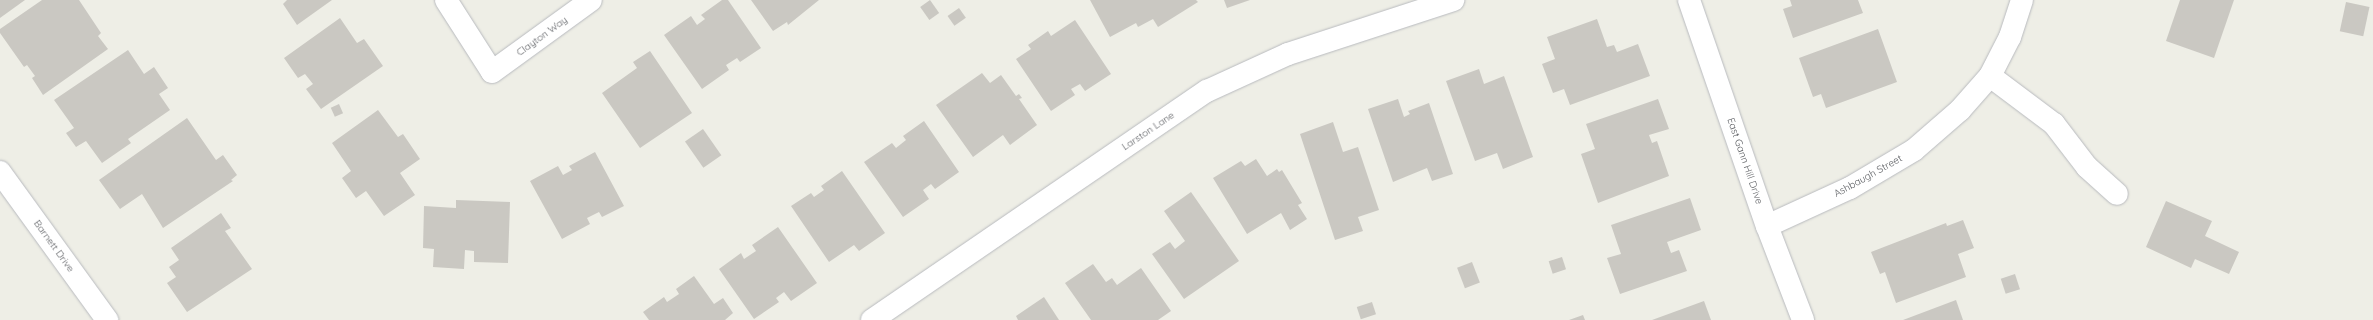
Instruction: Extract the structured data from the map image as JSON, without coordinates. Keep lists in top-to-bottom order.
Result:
{
  "streets": {
    "street": [
      "Clayton Way",
      "Larston Lane",
      "East Gann Hill Drive",
      "Ashbaugh Street",
      "Barnett Drive"
    ]
  },
  "crossings": [
    ["East Gann Hill Drive", "Ashbaugh Street"]
  ]
}
